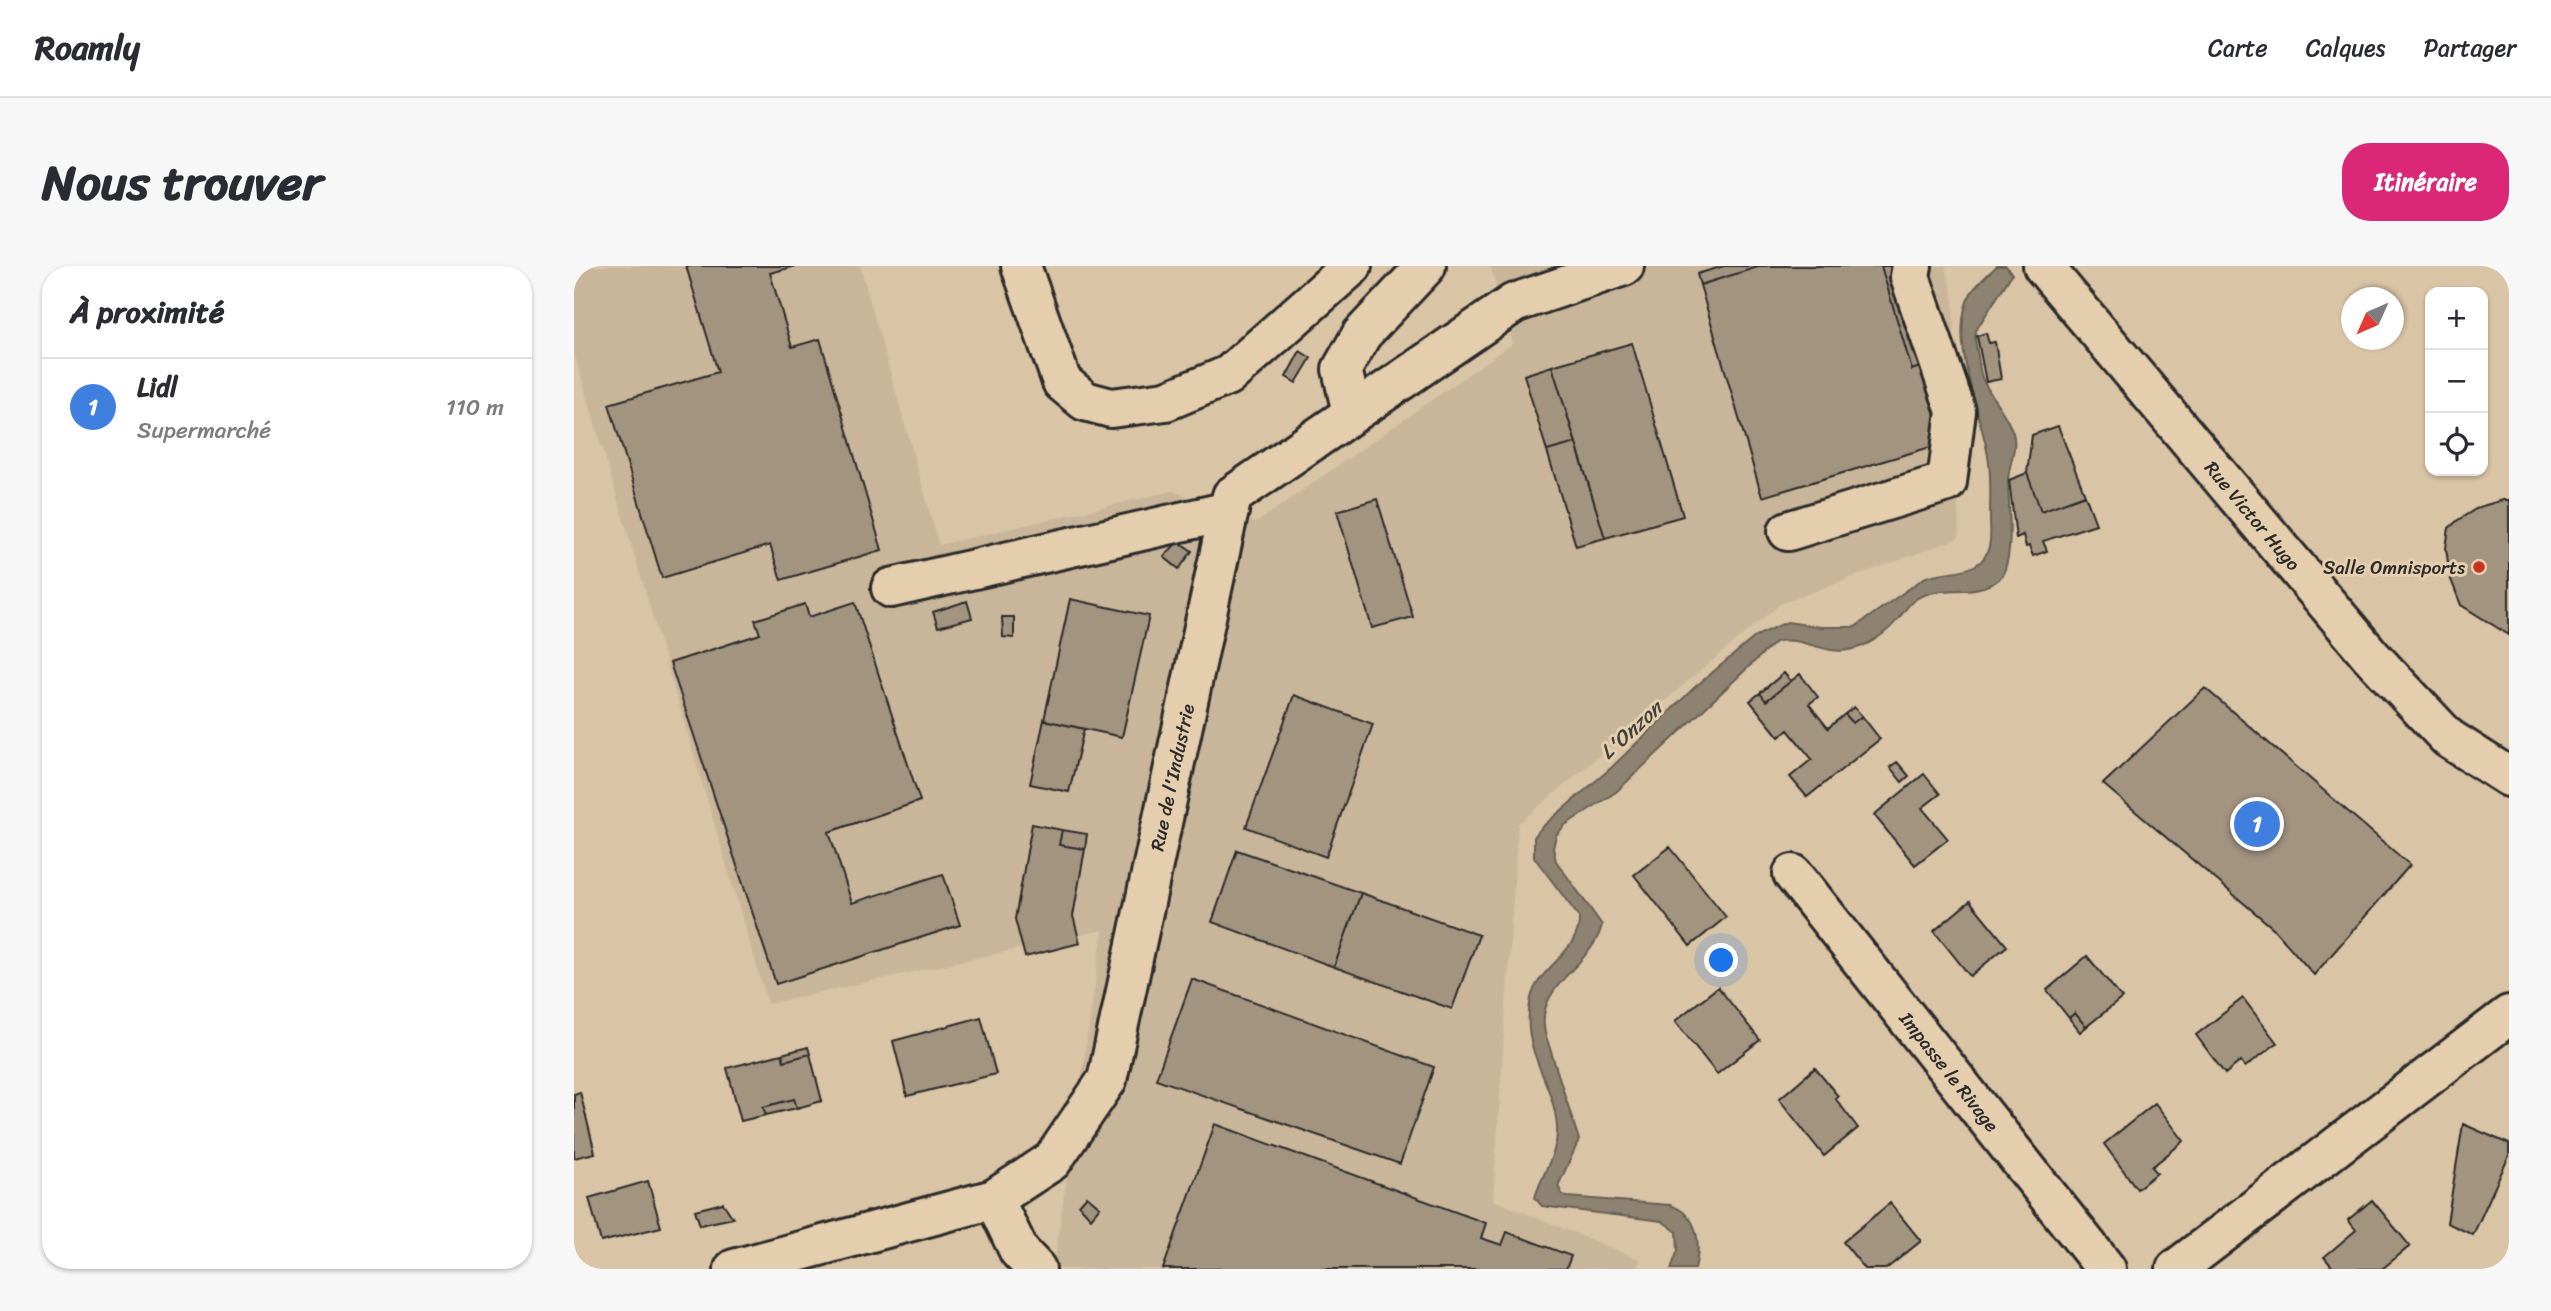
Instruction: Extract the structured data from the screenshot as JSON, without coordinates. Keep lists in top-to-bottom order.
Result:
{
  "streets": {
    "street": ["Rue Victor Hugo", "Rue de l'Industrie", "Impasse le Rivage"]
  },
  "water": ["L'Onzon"],
  "places": ["Salle Omnisports"],
  "north": "bottom left",
  "page": {
    "header": "Roamly",
    "nav": ["Carte", "Calques", "Partager"],
    "title": "Nous trouver",
    "buttons": "Itinéraire",
    "heading": "À proximité",
    "map_buttons": ["+", "−"],
    "list": [
      {
        "mark": "1",
        "name": "Lidl",
        "note": "Supermarché",
        "value": "110 m"
      }
    ],
    "pins": "1"
  }
}
